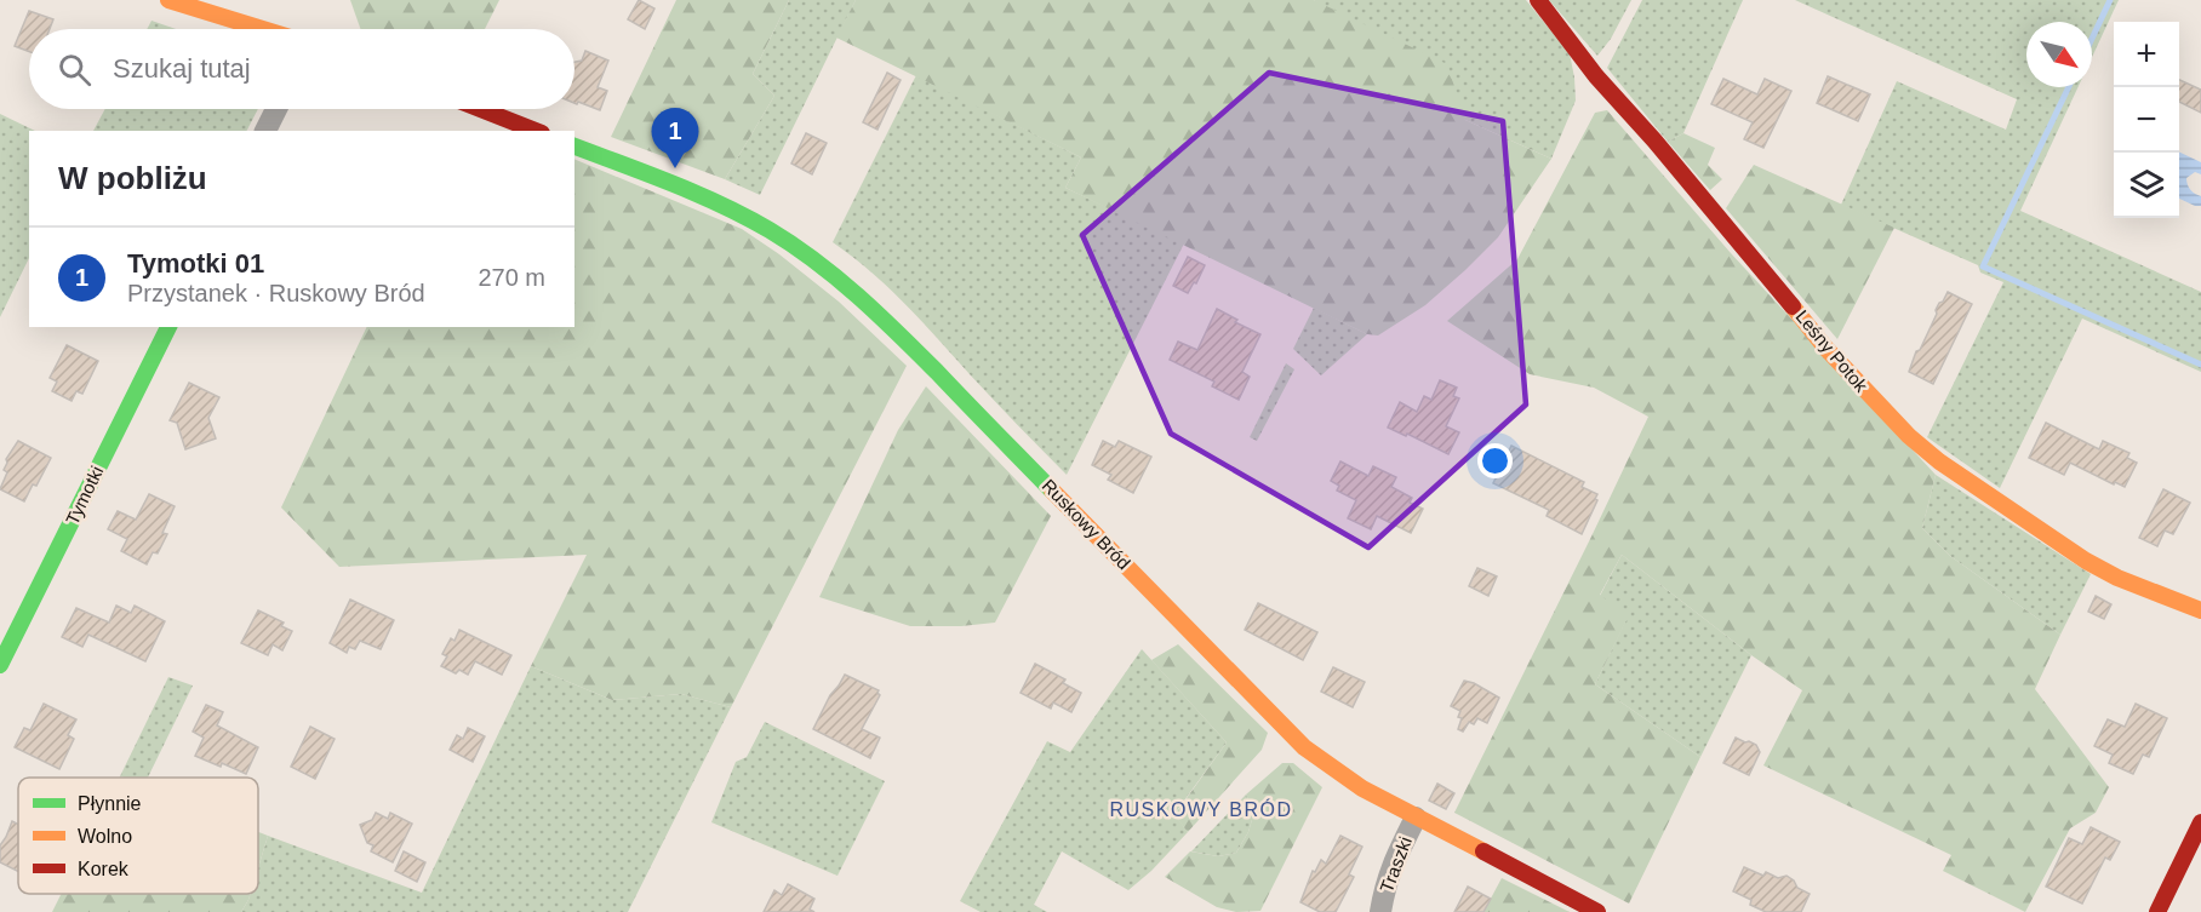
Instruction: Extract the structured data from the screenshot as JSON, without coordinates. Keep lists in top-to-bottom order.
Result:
{
  "streets": {
    "street": [
      "Leśny Potok",
      "Tymotki",
      "Ruskowy Bród",
      "Traszki"
    ]
  },
  "crossings": [
    ["Ruskowy Bród", "Traszki"]
  ],
  "districts": ["RUSKOWY BRÓD"],
  "legend": ["Płynnie", "Wolno", "Korek"],
  "north": "bottom right",
  "page": {
    "map_buttons": ["+", "−"],
    "search": "Szukaj tutaj",
    "pins": "1",
    "heading": "W pobliżu",
    "list": [
      {
        "mark": "1",
        "name": "Tymotki 01",
        "note": "Przystanek · Ruskowy Bród",
        "value": "270 m"
      }
    ]
  }
}
